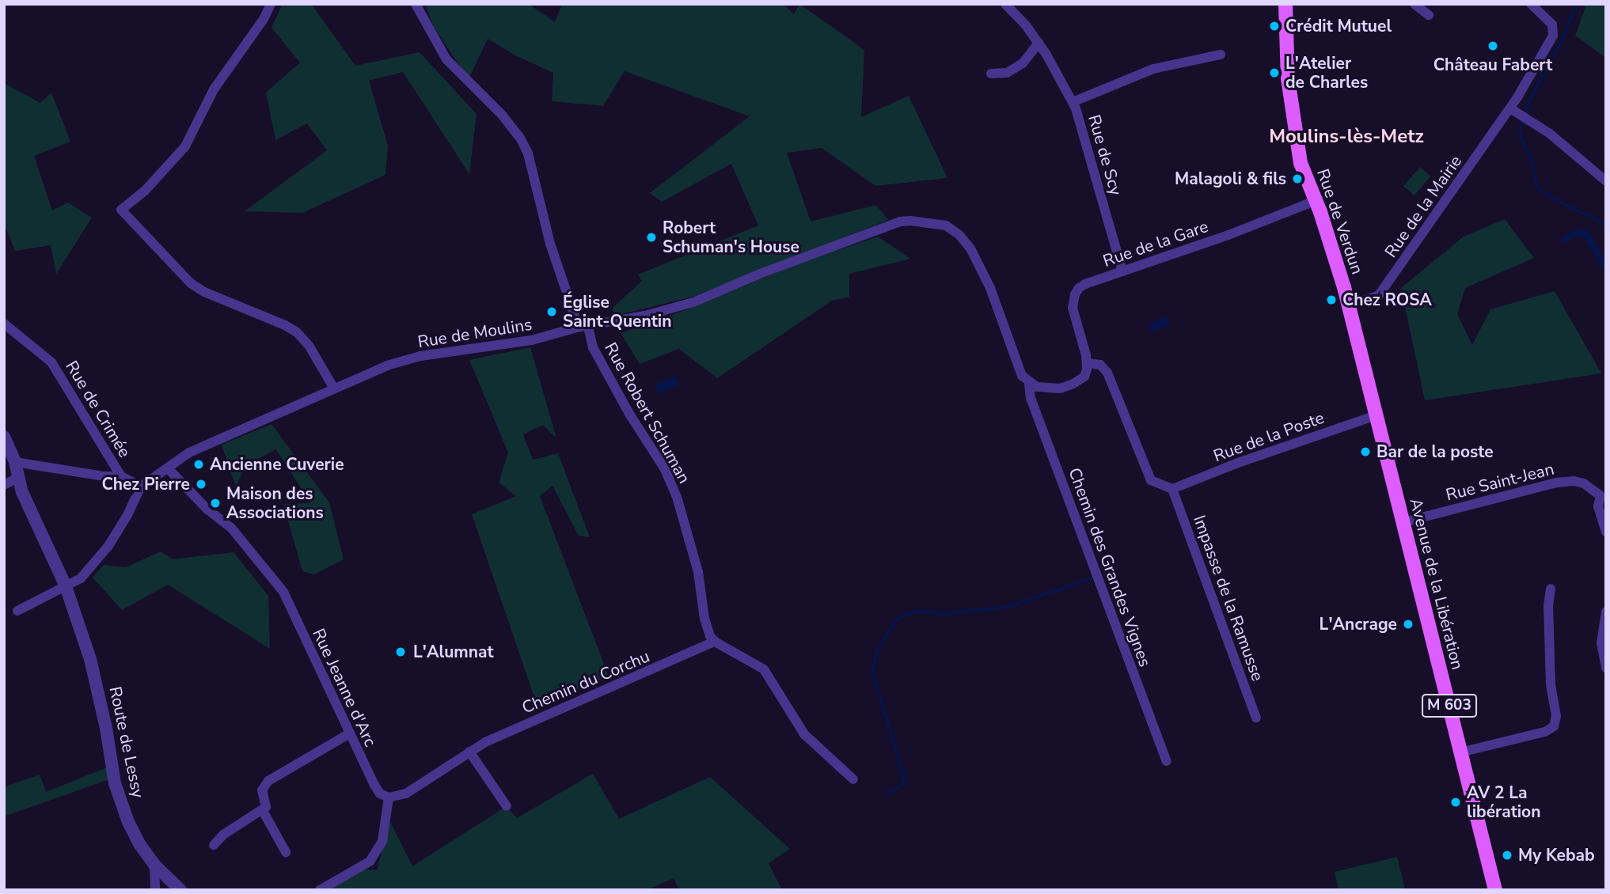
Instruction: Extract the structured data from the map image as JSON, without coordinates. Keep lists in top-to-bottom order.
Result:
{
  "streets": {
    "main road": ["Rue de Verdun", "Avenue de la Libération", "M 603"],
    "street": [
      "Rue de Scy",
      "Rue de la Mairie",
      "Rue de la Gare",
      "Rue de Moulins",
      "Rue de Crimée",
      "Rue Robert Schuman",
      "Rue de la Poste",
      "Rue Saint-Jean",
      "Chemin des Grandes Vignes",
      "Impasse de la Ramusse",
      "Chemin du Corchu",
      "Rue Jeanne d'Arc",
      "Route de Lessy"
    ]
  },
  "crossings": [
    ["Rue de Scy", "Rue de la Gare"],
    ["Rue de la Mairie", "Rue de Verdun"],
    ["Rue de Verdun", "Rue de la Gare"],
    ["Rue de Verdun", "Rue de la Poste"],
    ["Rue de Verdun", "Avenue de la Libération"],
    ["Rue de Moulins", "Rue de Crimée"],
    ["Rue de Moulins", "Rue Robert Schuman"],
    ["Rue de Moulins", "Chemin des Grandes Vignes"],
    ["Rue de Moulins", "Rue Jeanne d'Arc"],
    ["Rue Robert Schuman", "Chemin du Corchu"],
    ["Rue de la Poste", "Avenue de la Libération"],
    ["Rue de la Poste", "Impasse de la Ramusse"],
    ["Rue Saint-Jean", "Avenue de la Libération"]
  ],
  "districts": ["Moulins-lès-Metz"],
  "places": [
    "Crédit Mutuel",
    "Château Fabert",
    "L'Atelier de Charles",
    "Malagoli & fils",
    "Robert Schuman's House",
    "Chez ROSA",
    "Église Saint-Quentin",
    "Bar de la poste",
    "Ancienne Cuverie",
    "Chez Pierre",
    "Maison des Associations",
    "L'Ancrage",
    "L'Alumnat",
    "AV 2 La libération",
    "My Kebab"
  ]
}
